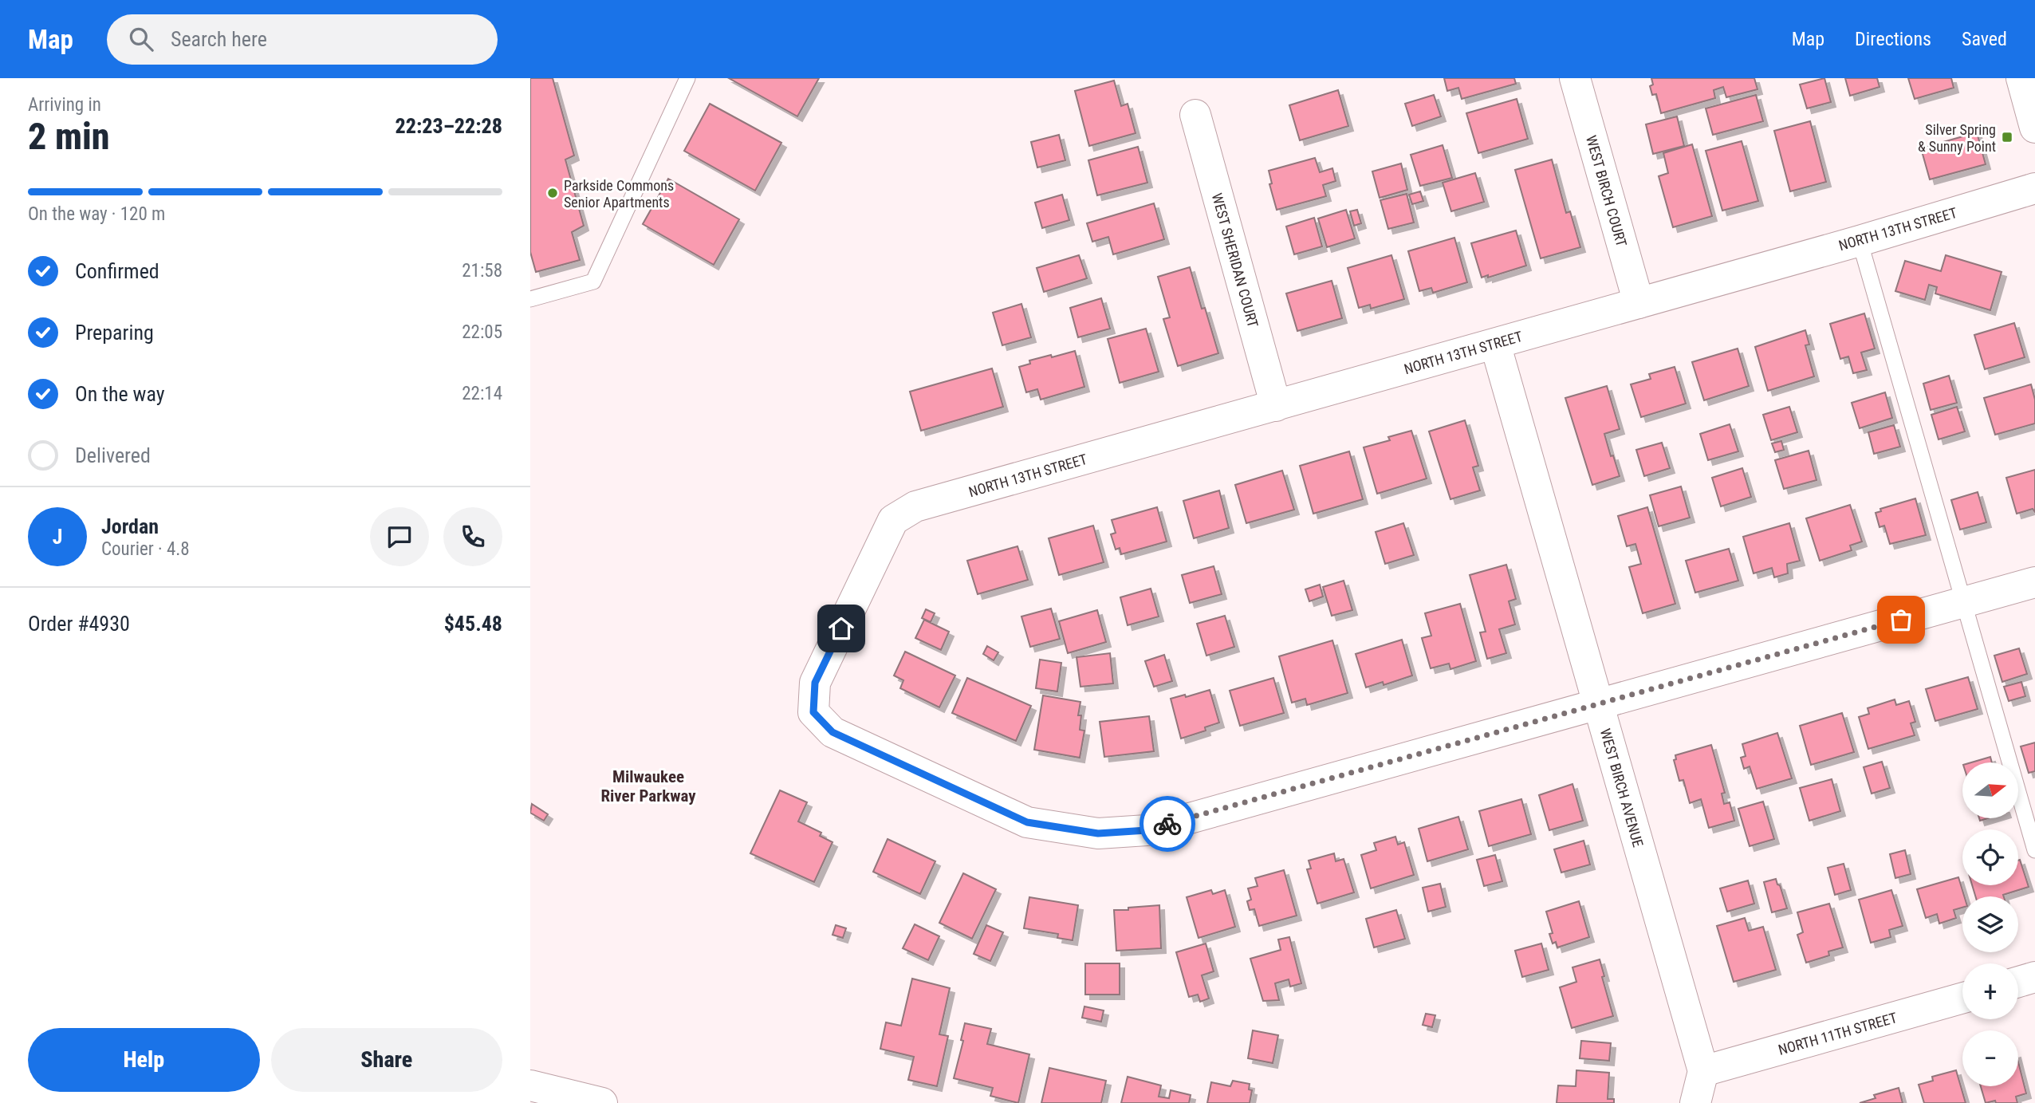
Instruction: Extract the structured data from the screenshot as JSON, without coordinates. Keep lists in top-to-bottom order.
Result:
{
  "streets": {
    "street": [
      "WEST BIRCH COURT",
      "NORTH 13TH STREET",
      "WEST SHERIDAN COURT",
      "WEST BIRCH AVENUE",
      "NORTH 11TH STREET"
    ]
  },
  "crossings": [
    ["WEST BIRCH COURT", "NORTH 13TH STREET"],
    ["NORTH 13TH STREET", "WEST SHERIDAN COURT"],
    ["NORTH 13TH STREET", "WEST BIRCH AVENUE"],
    ["WEST BIRCH AVENUE", "NORTH 11TH STREET"]
  ],
  "districts": ["Milwaukee River Parkway"],
  "places": {
    "transit": ["Silver Spring & Sunny Point"],
    "other": ["Parkside Commons Senior Apartments"]
  },
  "north": "right",
  "page": {
    "header": "Map",
    "search": "Search here",
    "nav": ["Map", "Directions", "Saved"],
    "heading": ["2 min", "Arriving in", "22:23–22:28"],
    "panel": [
      "Jordan",
      "Courier · 4.8",
      "Order #4930",
      "$45.48"
    ],
    "bar": "On the way · 120 m",
    "list": [
      ["Confirmed", "21:58"],
      ["Preparing", "22:05"],
      ["On the way", "22:14"],
      "Delivered"
    ],
    "round": "J",
    "map_buttons": ["+", "−"],
    "buttons": ["Help", "Share"]
  }
}
